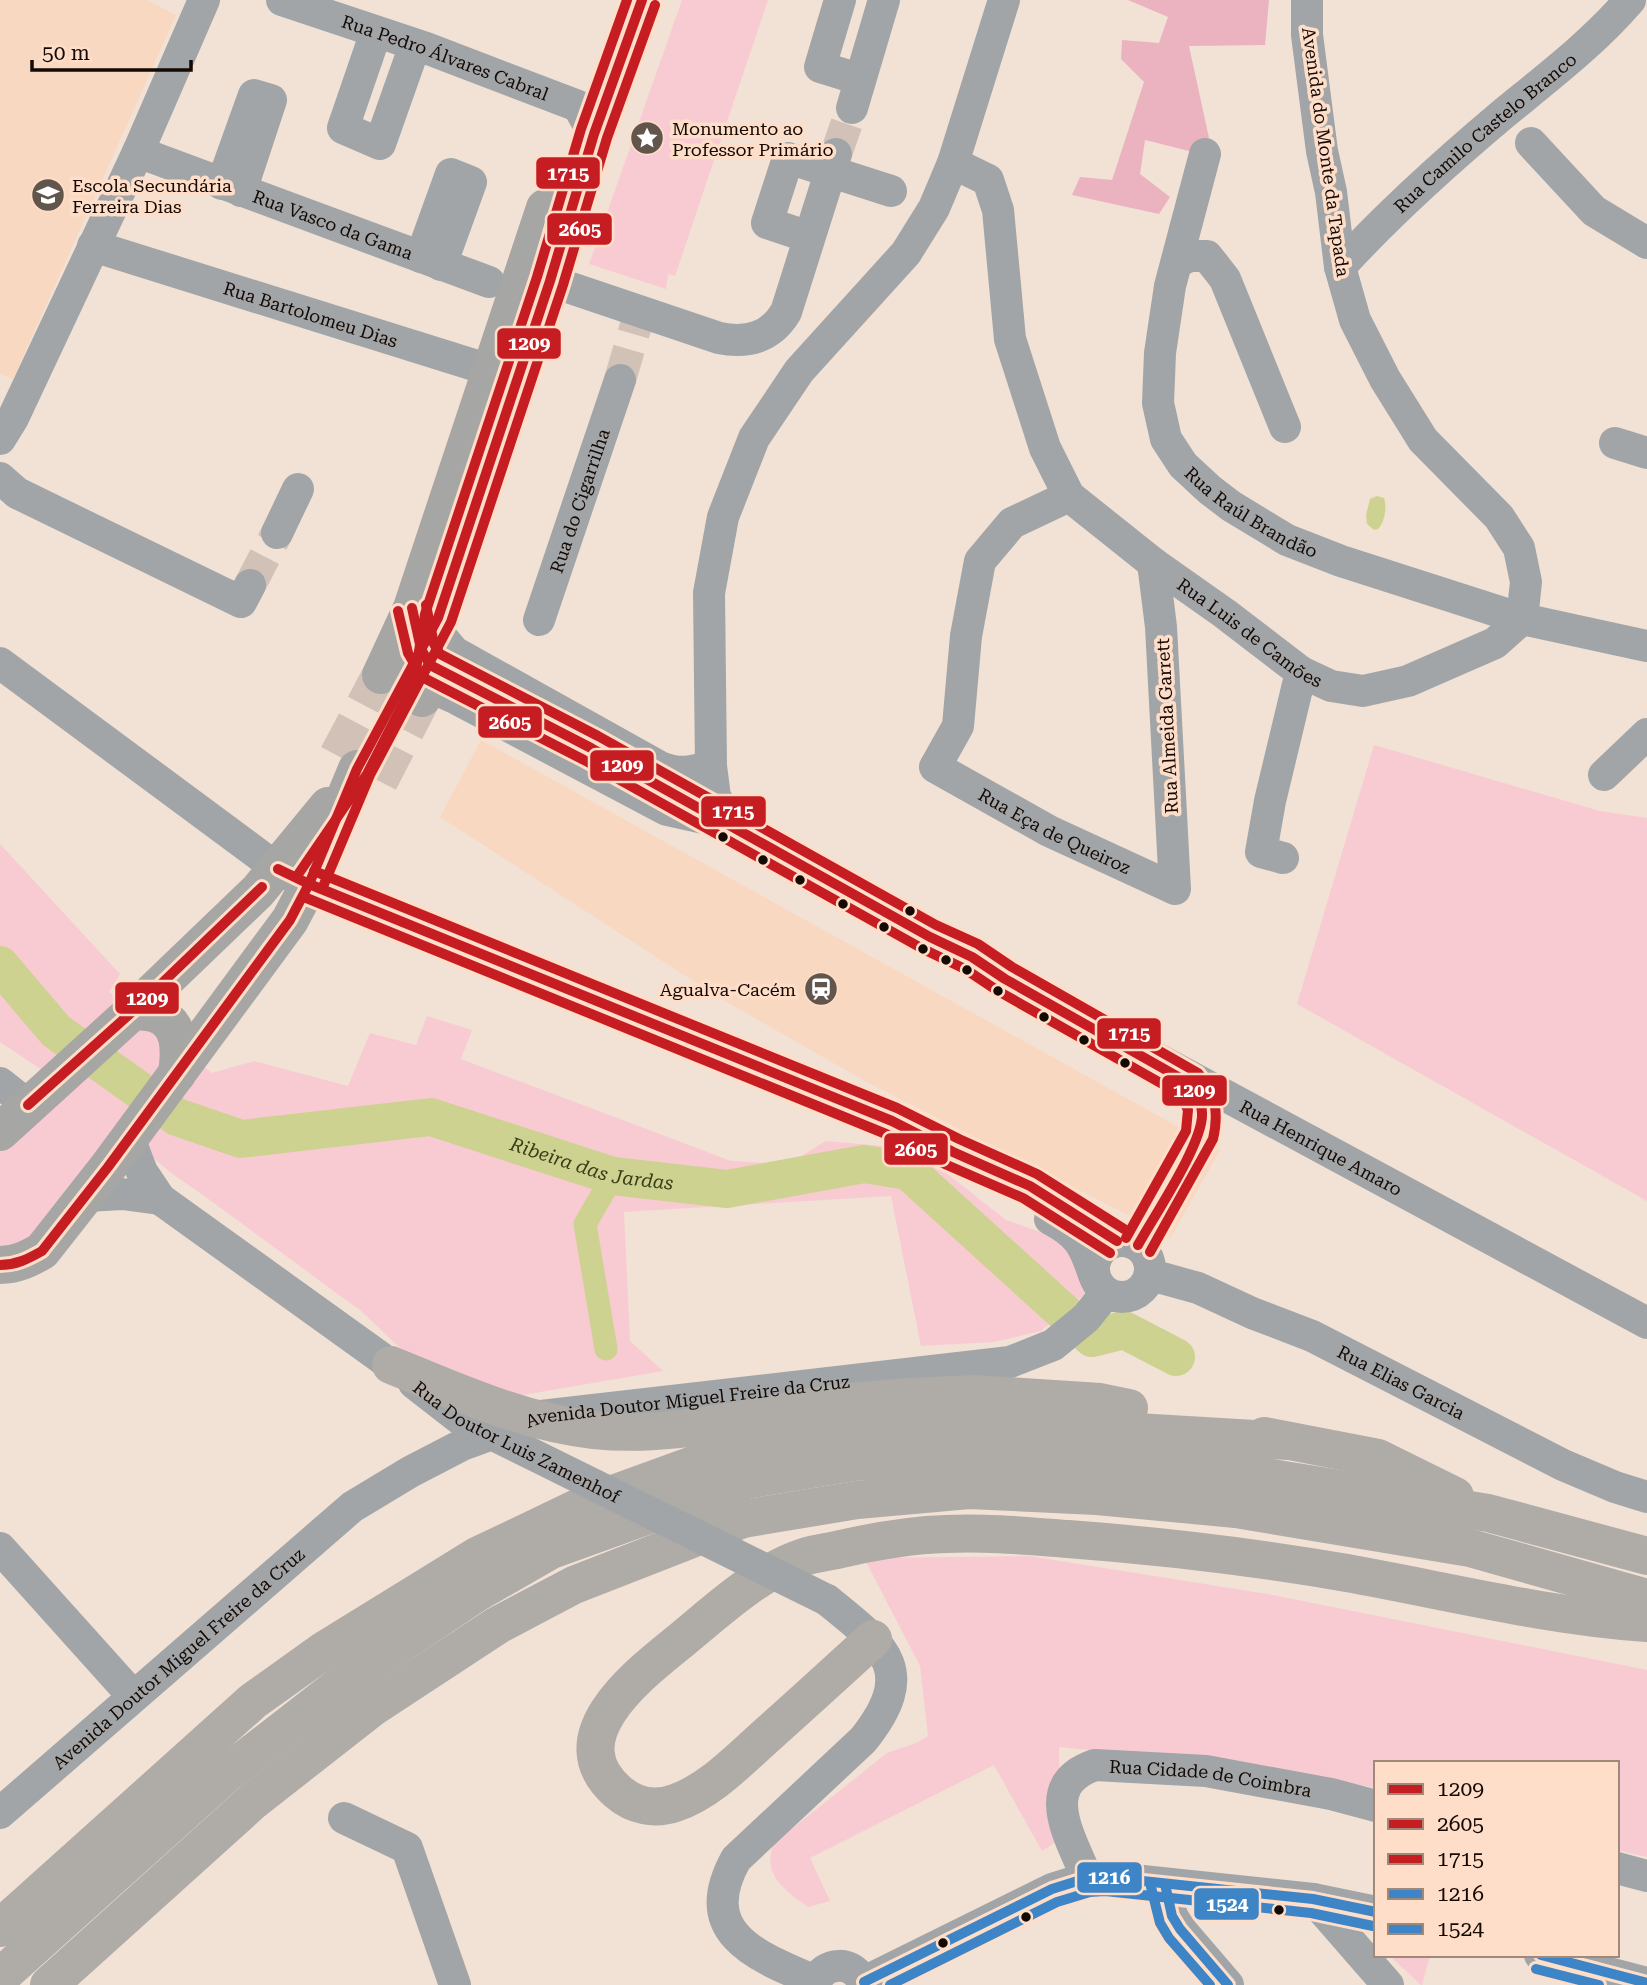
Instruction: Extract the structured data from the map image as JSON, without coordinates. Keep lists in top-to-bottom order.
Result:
{
  "streets": {
    "street": [
      "Rua Pedro Álvares Cabral",
      "Rua Camilo Castelo Branco",
      "Avenida do Monte da Tapada",
      "Rua Vasco da Gama",
      "Rua Bartolomeu Dias",
      "Rua do Cigarrilha",
      "Rua Raúl Brandão",
      "Rua Luis de Camões",
      "Rua Almeida Garrett",
      "Rua Eça de Queiroz",
      "Rua Henrique Amaro",
      "Rua Elias Garcia",
      "Avenida Doutor Miguel Freire da Cruz",
      "Rua Doutor Luis Zamenhof",
      "Rua Cidade de Coimbra"
    ]
  },
  "crossings": [
    ["Rua Camilo Castelo Branco", "Avenida do Monte da Tapada"],
    ["Avenida do Monte da Tapada", "Rua Raúl Brandão"],
    ["Avenida do Monte da Tapada", "Rua Luis de Camões"],
    ["Rua Raúl Brandão", "Rua Luis de Camões"],
    ["Rua Luis de Camões", "Rua Almeida Garrett"],
    ["Rua Luis de Camões", "Rua Eça de Queiroz"],
    ["Rua Almeida Garrett", "Rua Eça de Queiroz"],
    ["Rua Elias Garcia", "Avenida Doutor Miguel Freire da Cruz"]
  ],
  "water": ["Ribeira das Jardas"],
  "places": {
    "place": ["Monumento ao Professor Primário"],
    "school or university": ["Escola Secundária Ferreira Dias"],
    "station": ["Agualva-Cacém"]
  },
  "lines": [
    "transit line 1209",
    "transit line 1715",
    "transit line 2605",
    "transit line 1216",
    "transit line 1524"
  ],
  "legend": [
    "1209",
    "2605",
    "1715",
    "1216",
    "1524"
  ],
  "scale_bar": "50 m"
}
